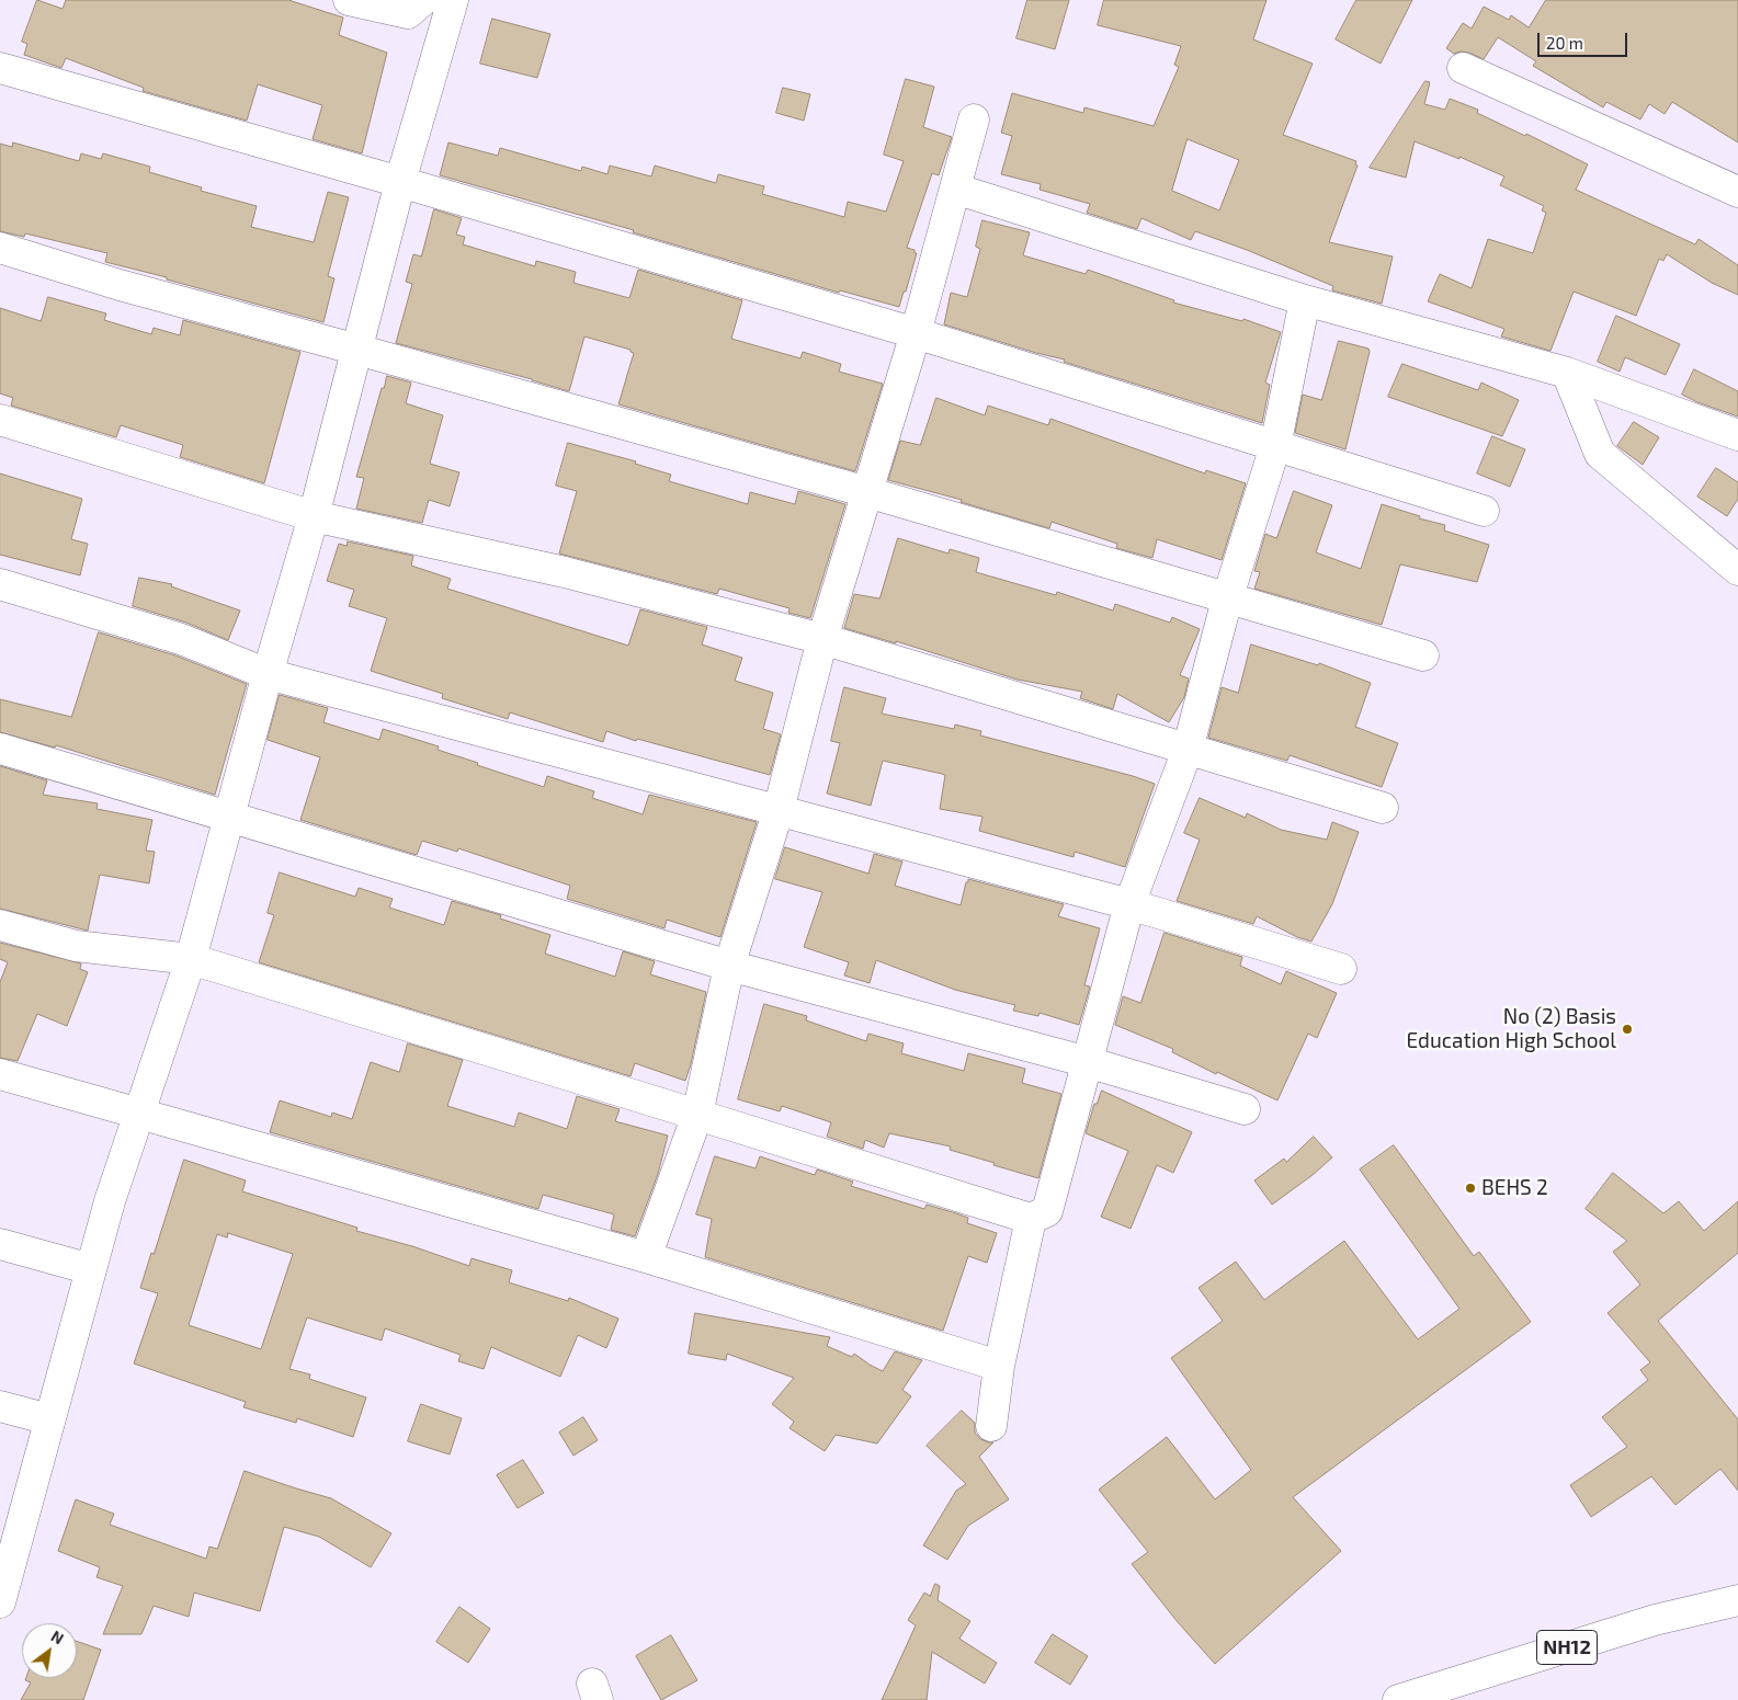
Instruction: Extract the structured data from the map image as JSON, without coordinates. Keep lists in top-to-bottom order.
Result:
{
  "streets": {
    "main road": ["NH12"]
  },
  "places": ["No (2) Basis Education High School", "BEHS 2"],
  "scale_bar": "20 m",
  "north": "top right"
}
